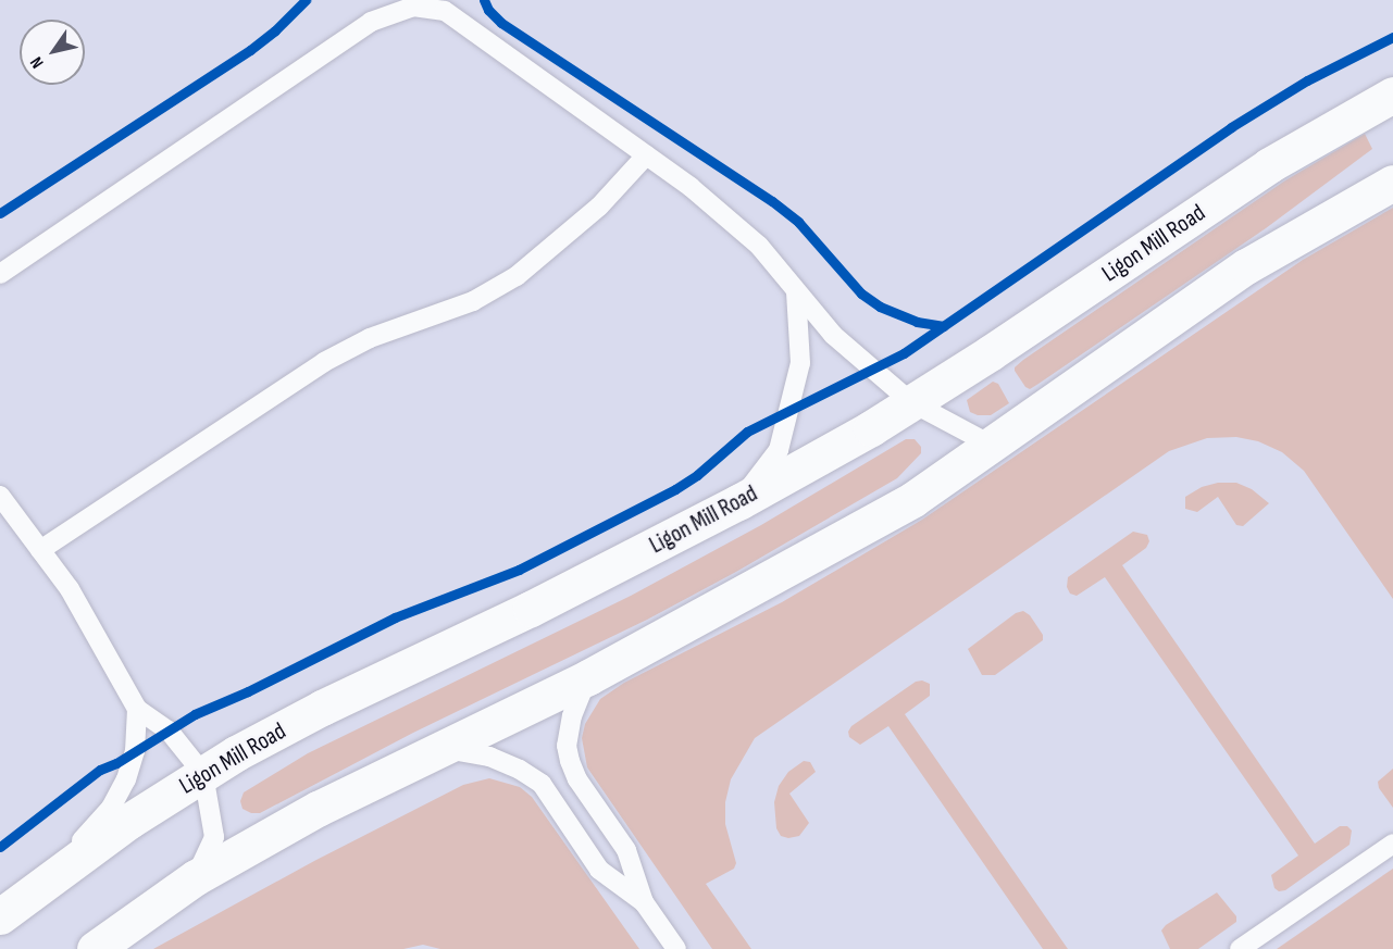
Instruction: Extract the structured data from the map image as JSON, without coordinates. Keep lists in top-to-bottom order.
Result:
{
  "streets": {
    "main road": ["Ligon Mill Road"]
  },
  "north": "bottom left"
}
